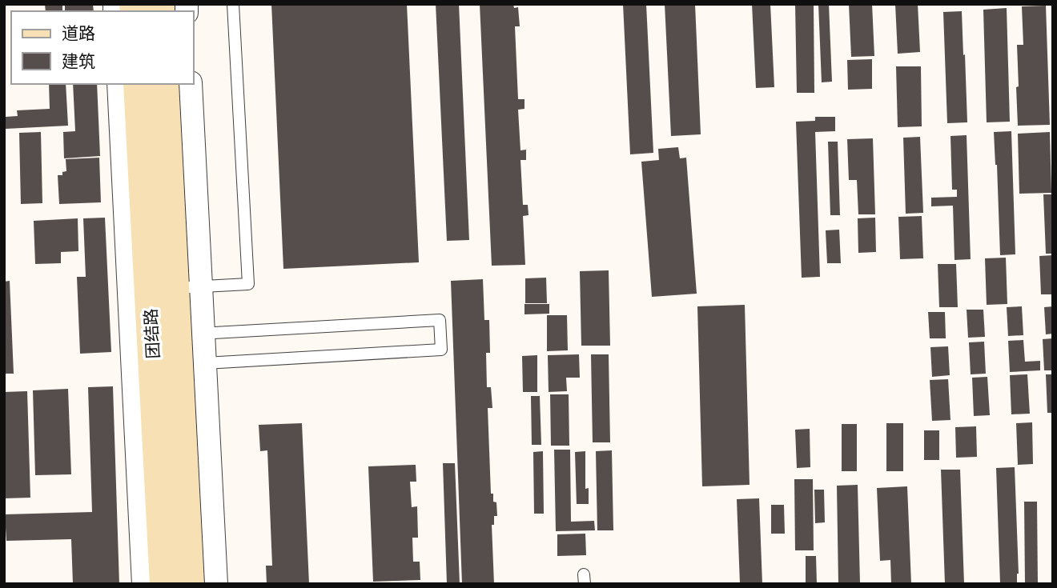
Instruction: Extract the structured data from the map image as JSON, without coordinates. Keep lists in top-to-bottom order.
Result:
{
  "streets": {
    "main road": ["团结路"]
  },
  "legend": ["道路", "建筑"]
}
